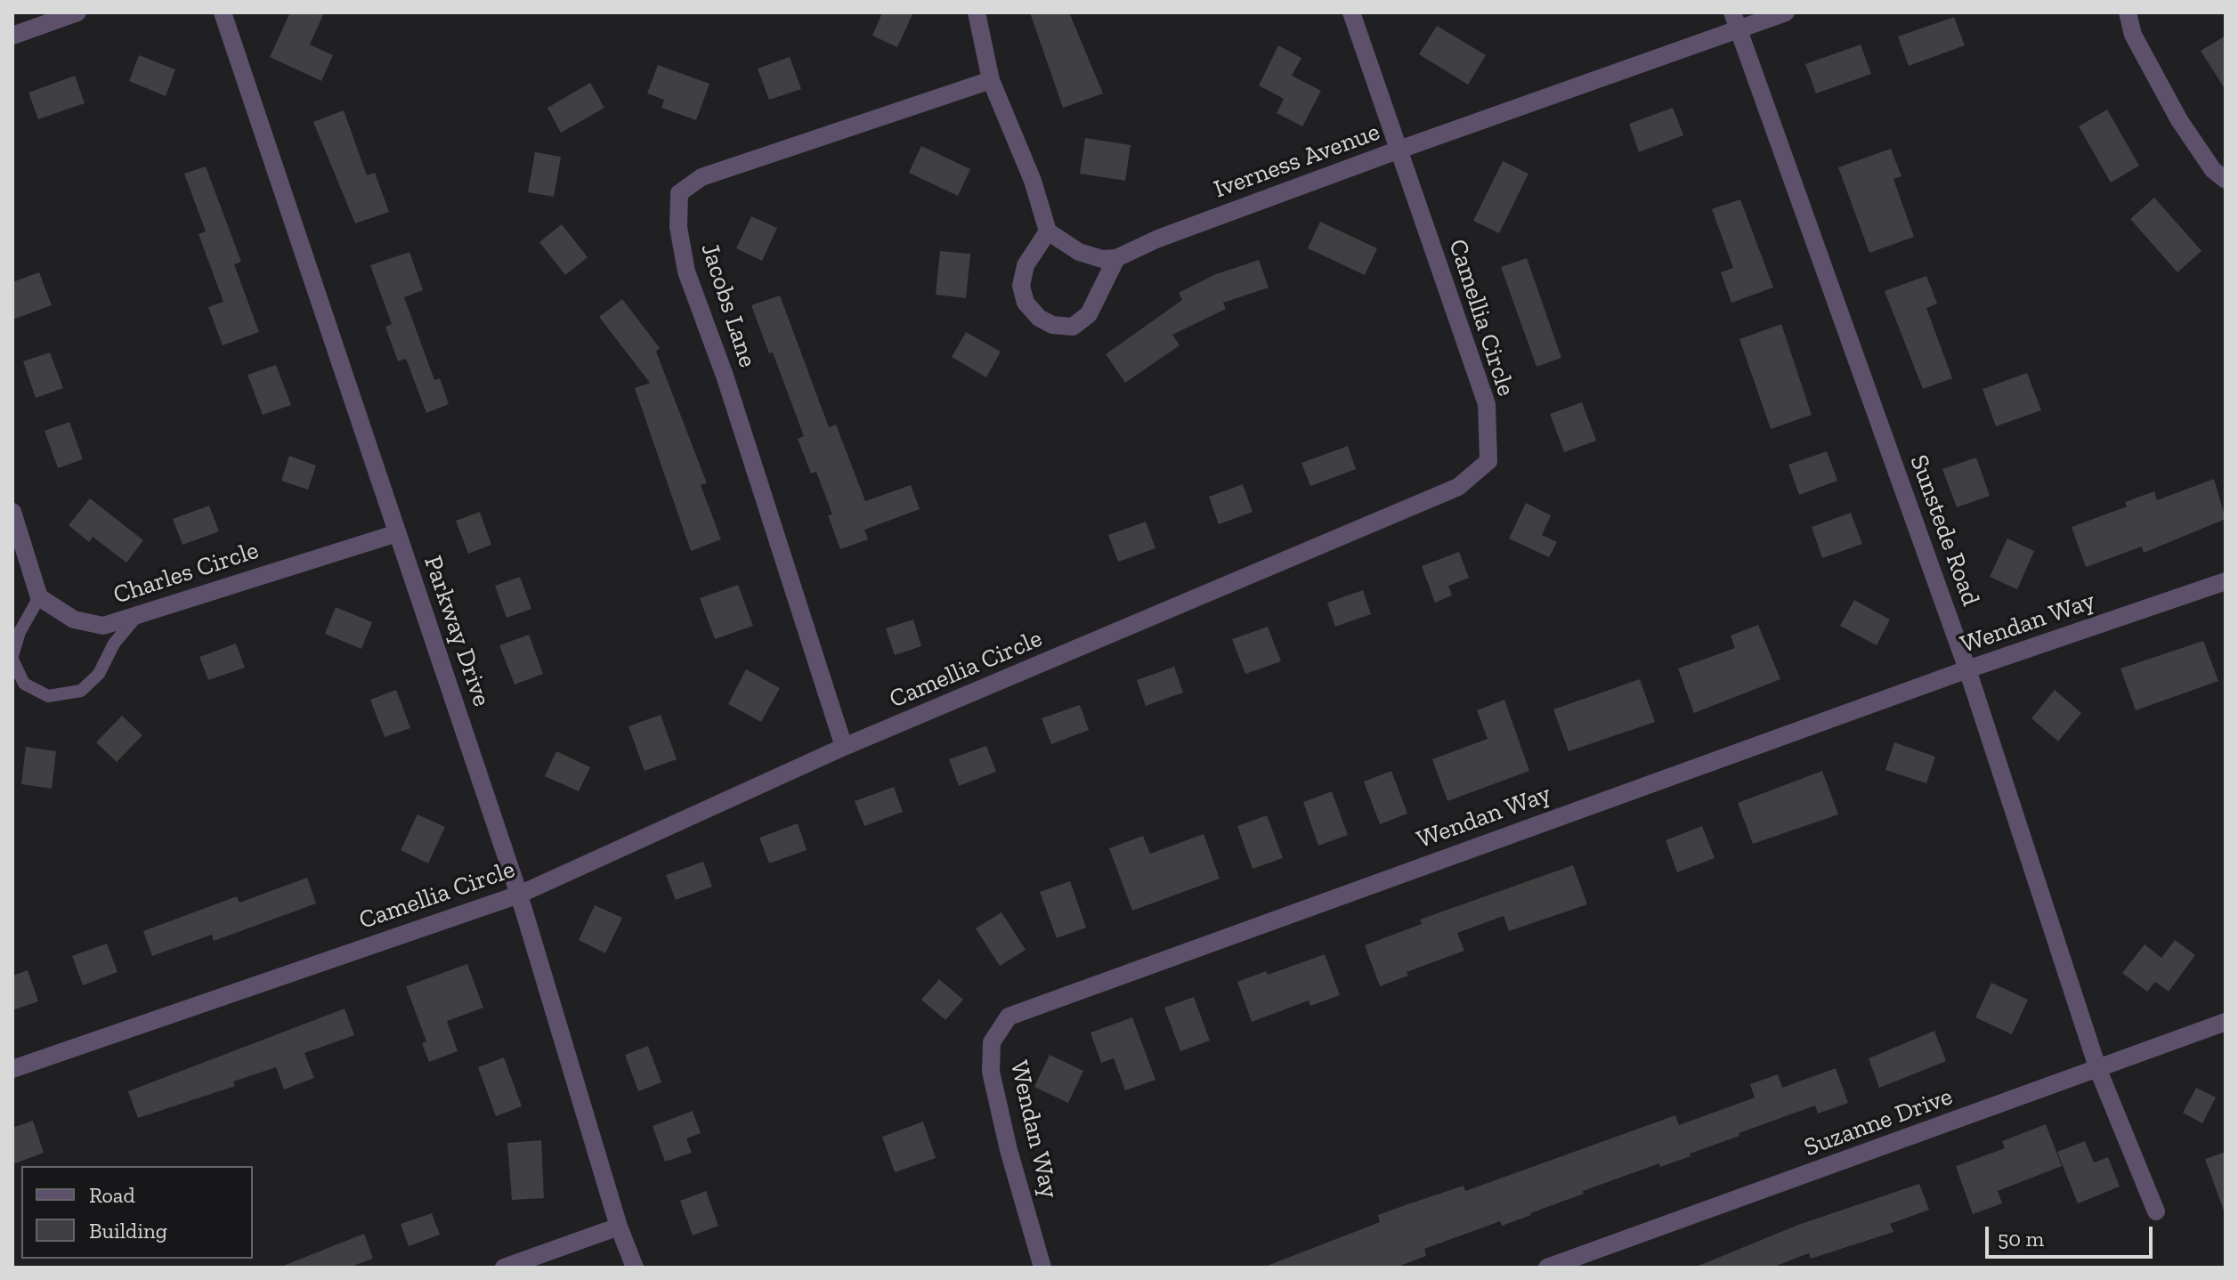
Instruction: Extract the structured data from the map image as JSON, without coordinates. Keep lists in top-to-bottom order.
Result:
{
  "streets": {
    "street": [
      "Iverness Avenue",
      "Jacobs Lane",
      "Camellia Circle",
      "Sunstede Road",
      "Charles Circle",
      "Wendan Way",
      "Parkway Drive",
      "Suzanne Drive"
    ]
  },
  "crossings": [
    ["Iverness Avenue", "Camellia Circle"],
    ["Iverness Avenue", "Sunstede Road"],
    ["Jacobs Lane", "Camellia Circle"],
    ["Camellia Circle", "Parkway Drive"],
    ["Sunstede Road", "Wendan Way"],
    ["Sunstede Road", "Suzanne Drive"],
    ["Charles Circle", "Parkway Drive"]
  ],
  "legend": ["Road", "Building"],
  "scale_bar": "50 m"
}
